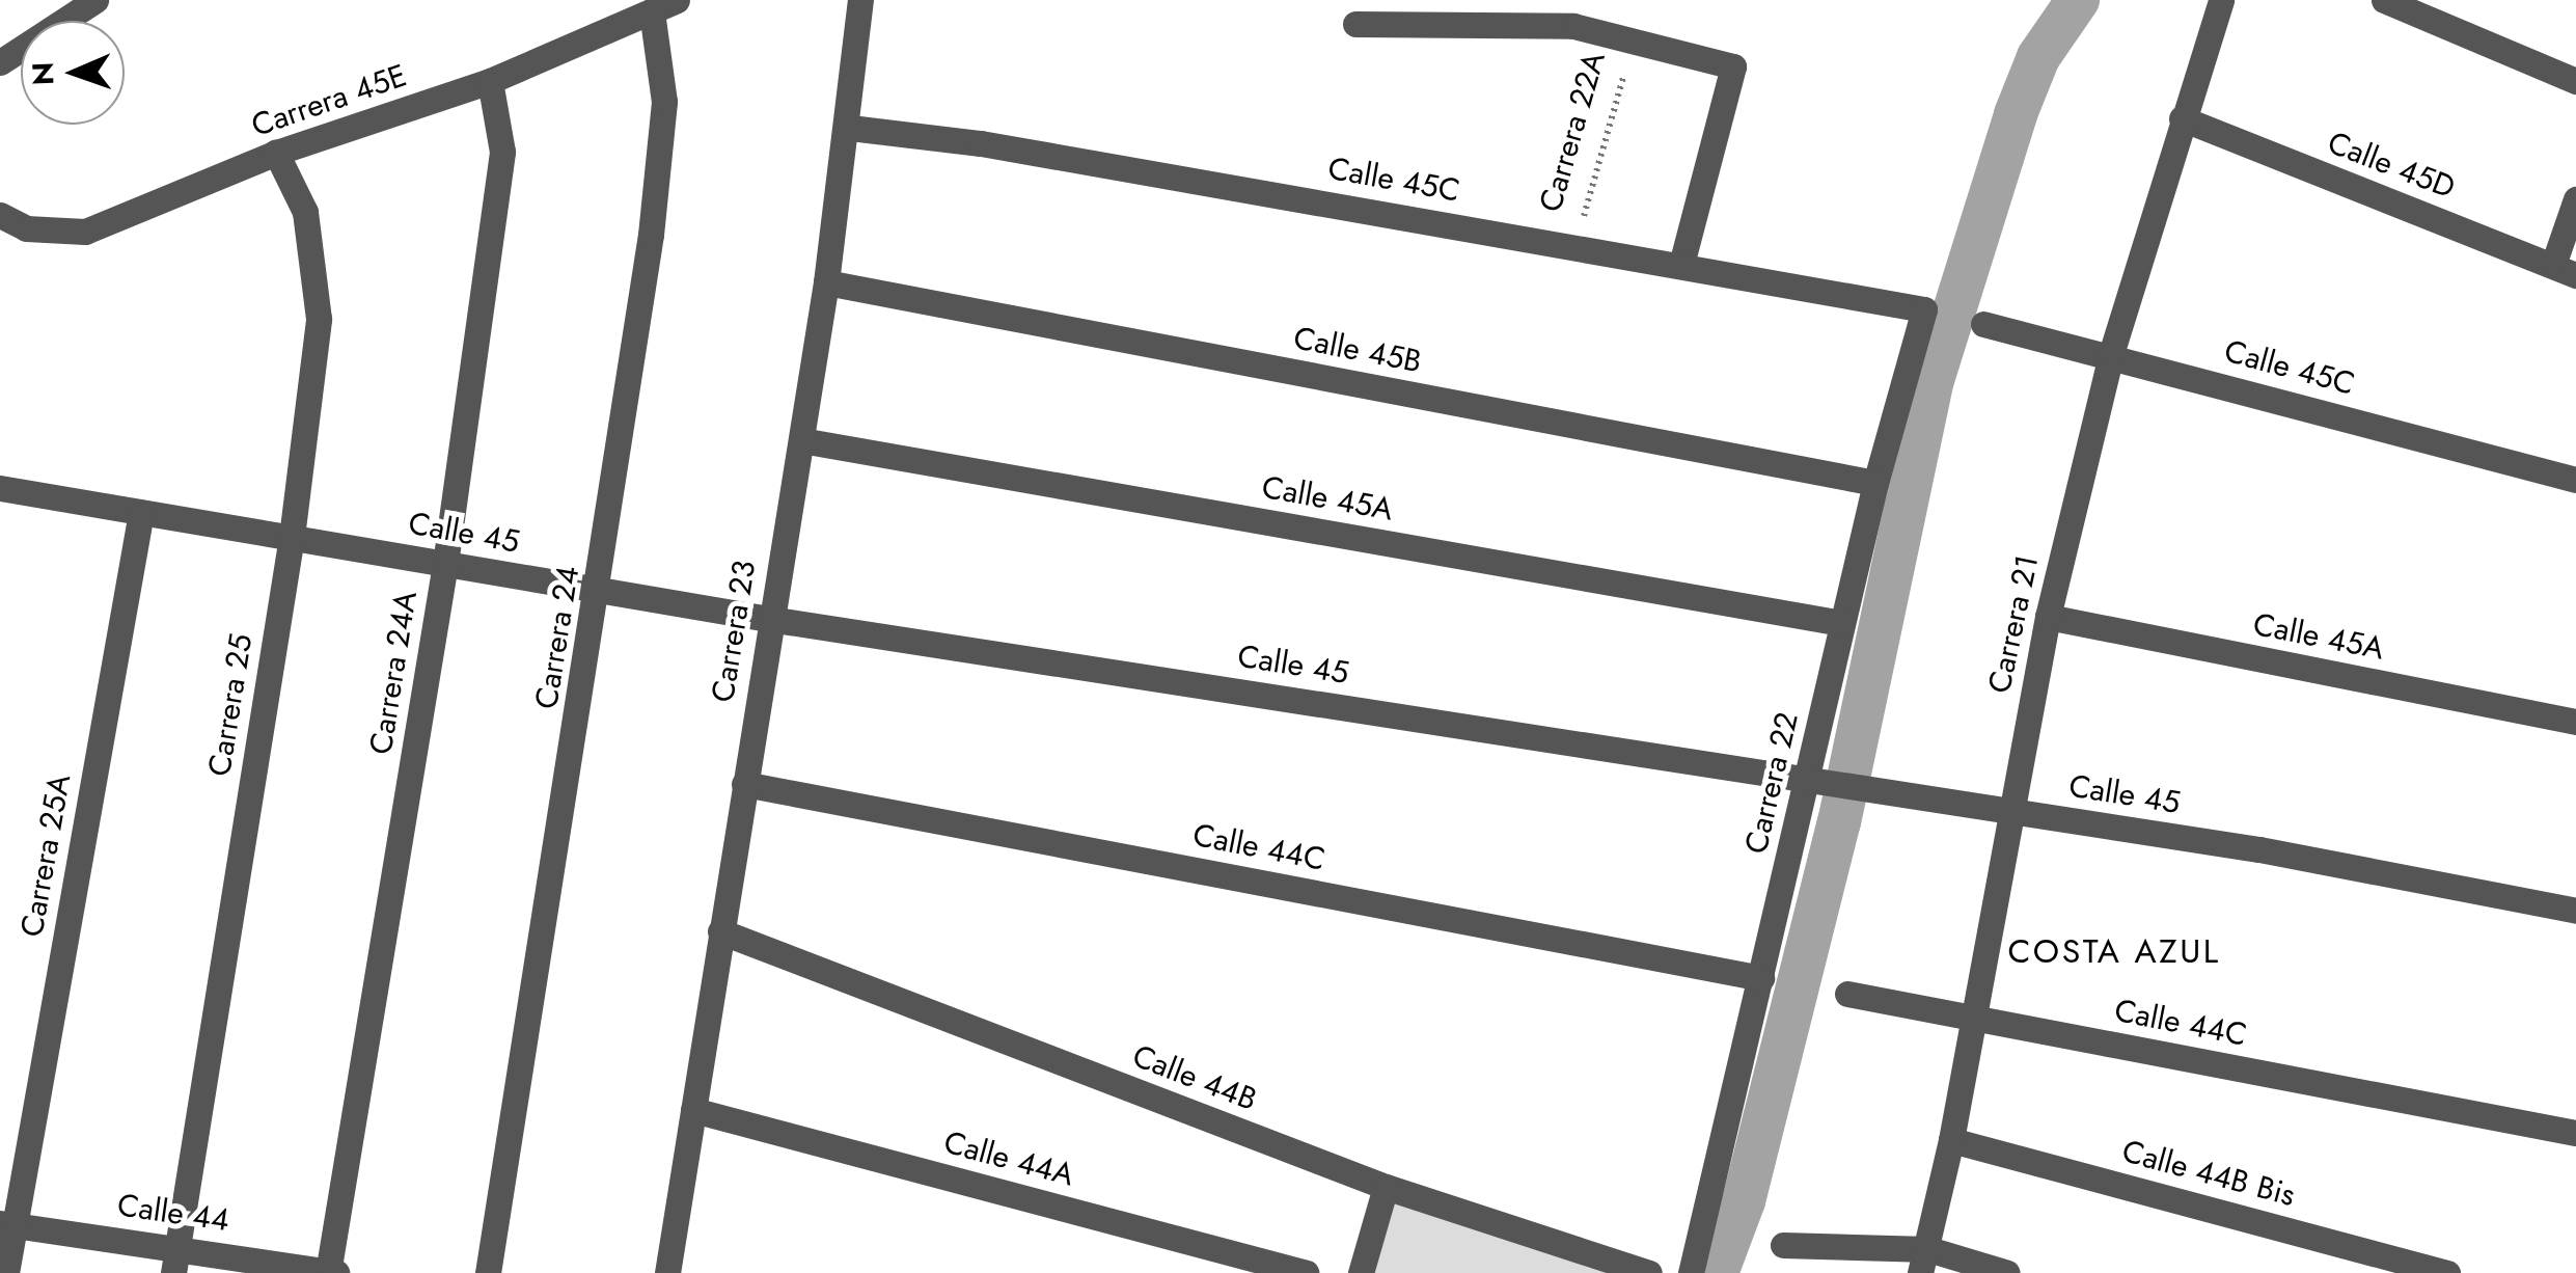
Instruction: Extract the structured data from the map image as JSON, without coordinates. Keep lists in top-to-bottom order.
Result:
{
  "streets": {
    "street": [
      "Carrera 45E",
      "Calle 45D",
      "Calle 45C",
      "Calle 45B",
      "Calle 45A",
      "Calle 45",
      "Carrera 21",
      "Carrera 23",
      "Carrera 24",
      "Carrera 24A",
      "Carrera 25",
      "Carrera 22",
      "Calle 44C",
      "Carrera 25A",
      "Calle 44B",
      "Calle 44A",
      "Calle 44B Bis",
      "Calle 44"
    ],
    "path": ["Carrera 22A"]
  },
  "crossings": [
    ["Carrera 45E", "Carrera 24"],
    ["Carrera 45E", "Carrera 24A"],
    ["Carrera 45E", "Carrera 25"],
    ["Carrera 22A", "Calle 45C"],
    ["Calle 45D", "Carrera 21"],
    ["Calle 45C", "Carrera 21"],
    ["Calle 45C", "Carrera 23"],
    ["Calle 45C", "Carrera 22"],
    ["Calle 45B", "Carrera 23"],
    ["Calle 45B", "Carrera 22"],
    ["Calle 45A", "Carrera 21"],
    ["Calle 45A", "Carrera 23"],
    ["Calle 45A", "Carrera 22"],
    ["Calle 45", "Carrera 21"],
    ["Calle 45", "Carrera 23"],
    ["Calle 45", "Carrera 24"],
    ["Calle 45", "Carrera 24A"],
    ["Calle 45", "Carrera 25"],
    ["Calle 45", "Carrera 22"],
    ["Calle 45", "Carrera 25A"],
    ["Carrera 21", "Calle 44C"],
    ["Carrera 21", "Calle 44B Bis"],
    ["Carrera 23", "Calle 44C"],
    ["Carrera 23", "Calle 44B"],
    ["Carrera 23", "Calle 44A"],
    ["Carrera 24A", "Calle 44"],
    ["Carrera 25", "Calle 44"],
    ["Carrera 22", "Calle 44C"],
    ["Carrera 25A", "Calle 44"]
  ],
  "districts": ["COSTA AZUL"],
  "north": "left"
}
